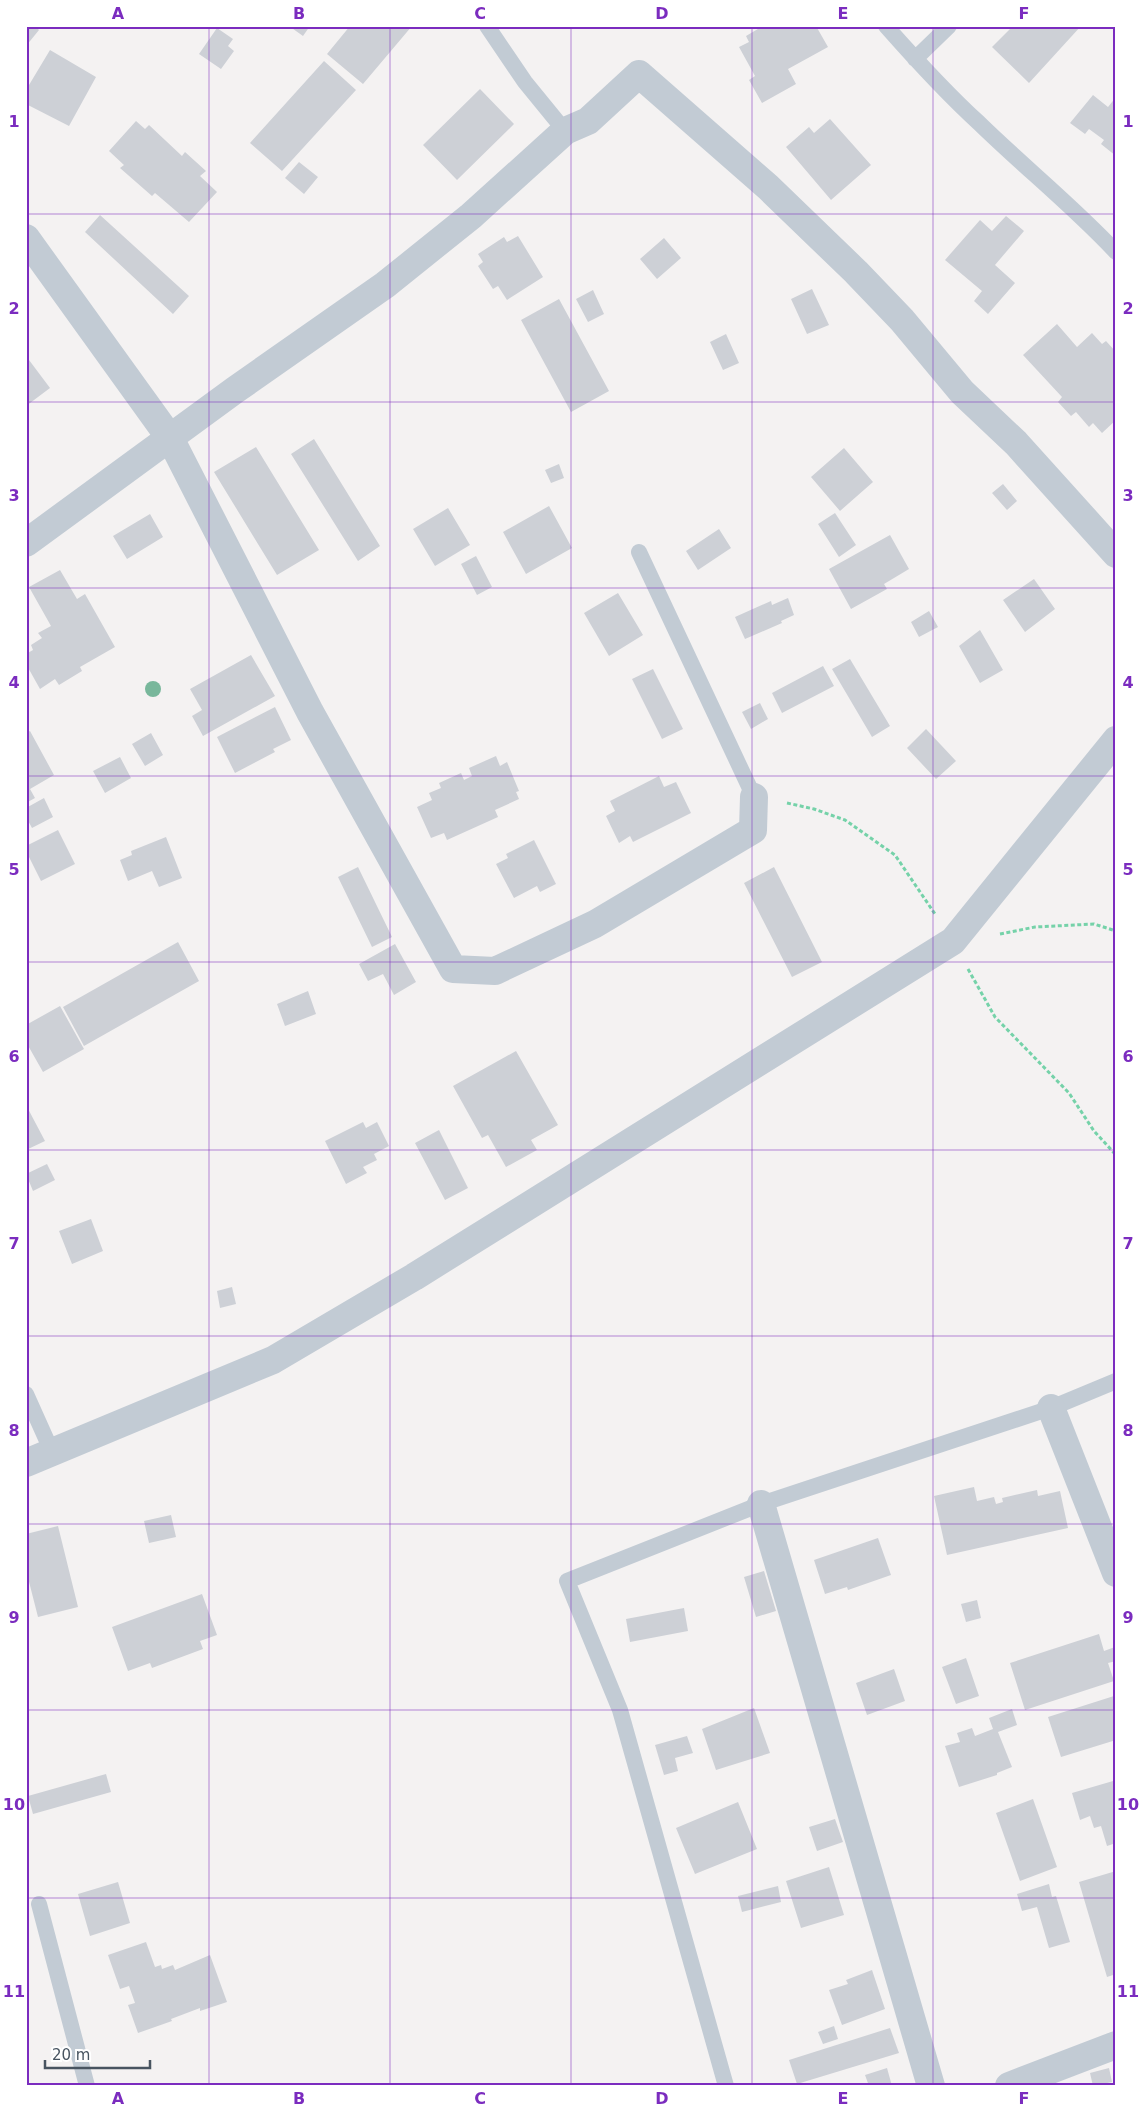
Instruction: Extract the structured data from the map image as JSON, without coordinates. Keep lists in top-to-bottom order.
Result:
{
  "scale_bar": "20 m",
  "grid": {
    "columns": [
      "A",
      "B",
      "C",
      "D",
      "E",
      "F"
    ],
    "rows": [
      "1",
      "2",
      "3",
      "4",
      "5",
      "6",
      "7",
      "8",
      "9",
      "10",
      "11"
    ]
  }
}
